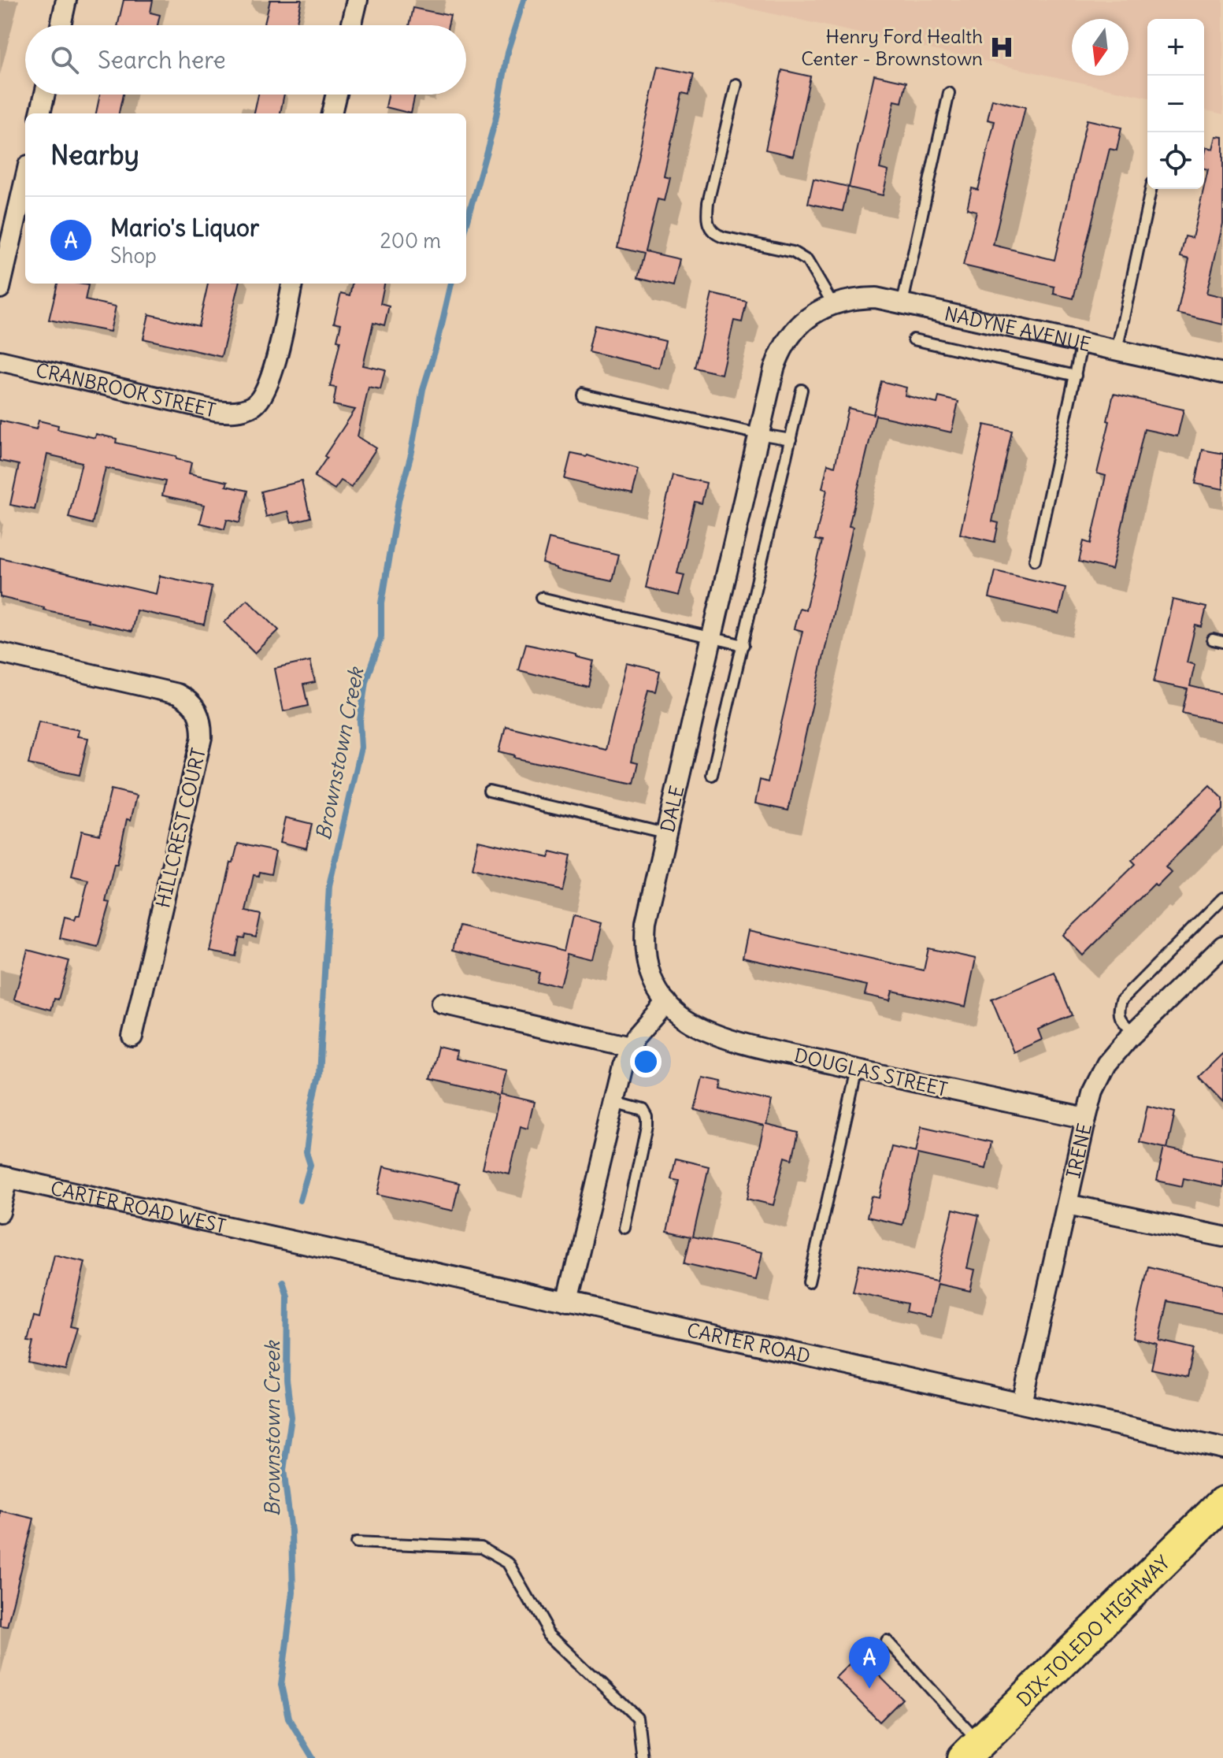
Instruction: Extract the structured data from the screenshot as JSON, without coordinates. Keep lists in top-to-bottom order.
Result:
{
  "streets": {
    "main road": ["DIX-TOLEDO HIGHWAY"],
    "street": [
      "NADYNE AVENUE",
      "CRANBROOK STREET",
      "DALE",
      "HILLCREST COURT",
      "DOUGLAS STREET",
      "IRENE",
      "CARTER ROAD WEST",
      "CARTER ROAD"
    ]
  },
  "crossings": [
    ["NADYNE AVENUE", "DALE"],
    ["DALE", "DOUGLAS STREET"],
    ["DOUGLAS STREET", "IRENE"],
    ["IRENE", "CARTER ROAD"],
    ["CARTER ROAD WEST", "CARTER ROAD"]
  ],
  "water": ["Brownstown Creek"],
  "places": {
    "hospital": ["Henry Ford Health Center - Brownstown"]
  },
  "north": "bottom",
  "page": {
    "map_buttons": ["+", "−"],
    "search": "Search here",
    "heading": "Nearby",
    "list": [
      {
        "mark": "A",
        "name": "Mario's Liquor",
        "note": "Shop",
        "value": "200 m"
      }
    ],
    "pins": "A"
  }
}
